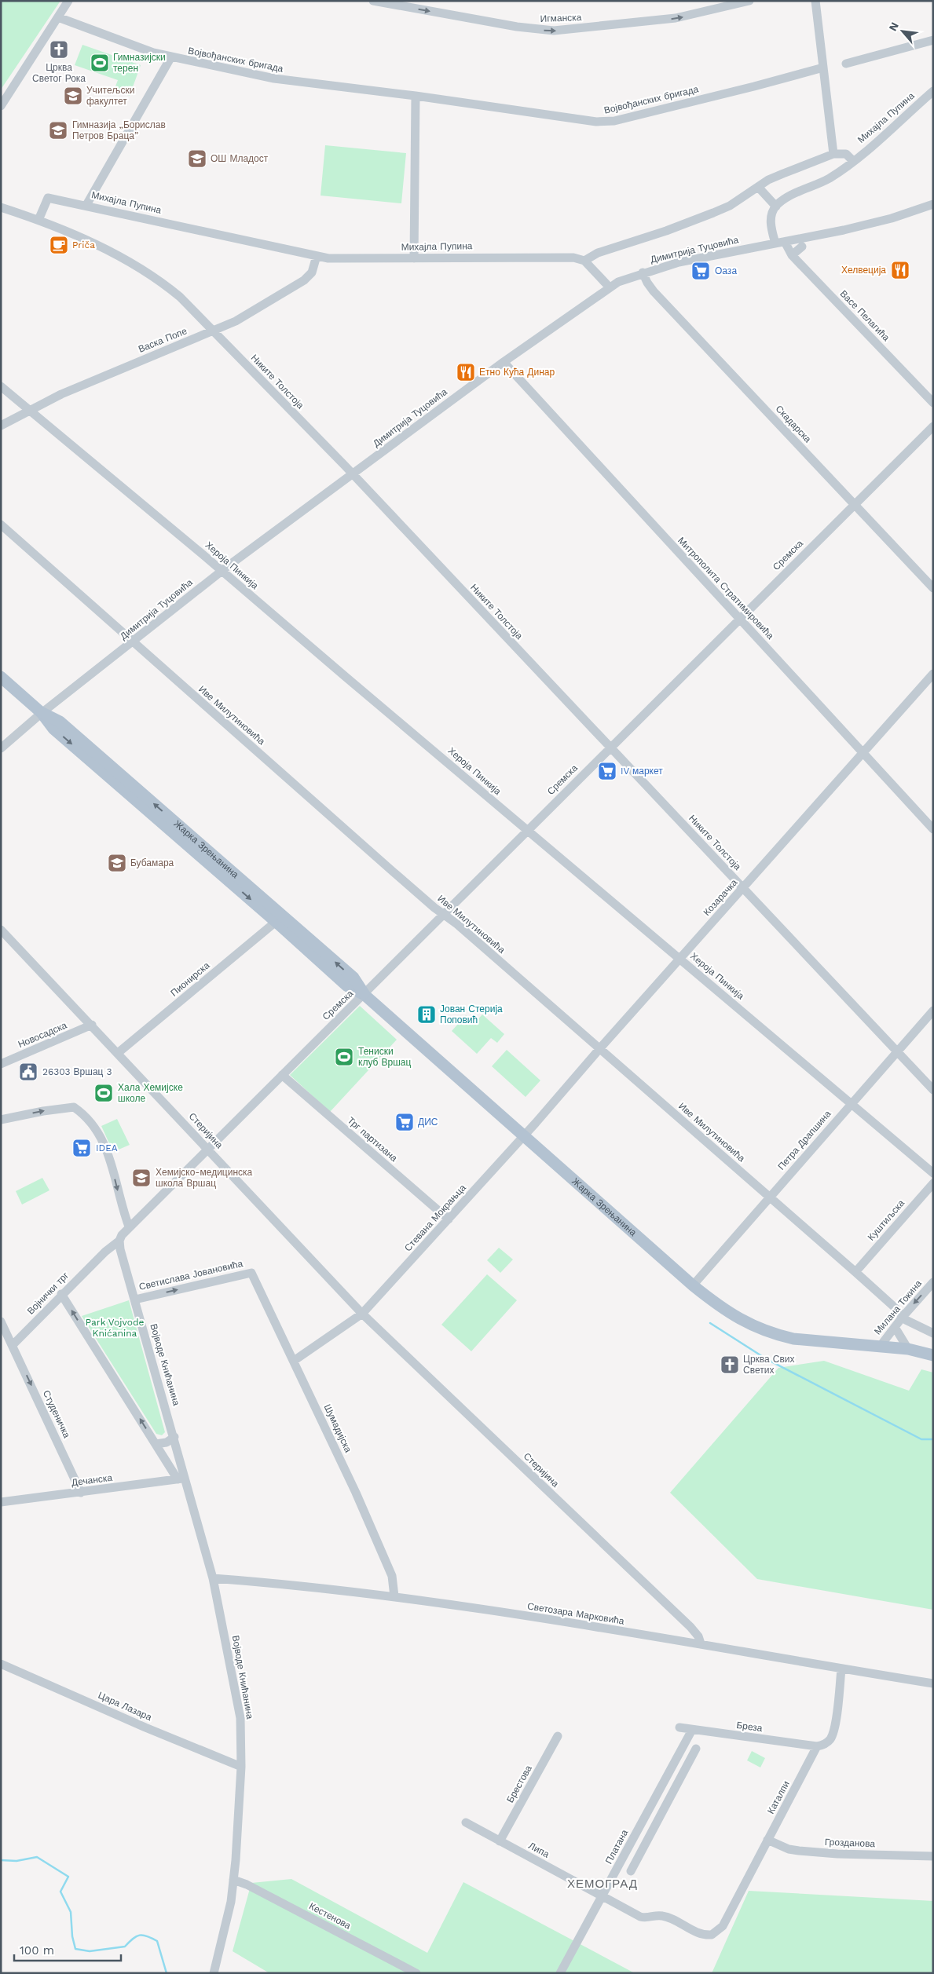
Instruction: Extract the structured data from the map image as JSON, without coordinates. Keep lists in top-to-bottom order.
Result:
{
  "streets": {
    "main road": ["Жарка Зрењанина"],
    "street": [
      "Игманска",
      "Војвођанских бригада",
      "Михајла Пупина",
      "Димитрија Туцовића",
      "Васе Пелагића",
      "Васка Попе",
      "Никите Толстоја",
      "Скадарска",
      "Сремска",
      "Хероја Пинкија",
      "Митрополита Стратимировића",
      "Иве Милутиновића",
      "Козарачка",
      "Пионирска",
      "Новосадска",
      "Стеријина",
      "Трг партизана",
      "Петра Драпшина",
      "Стевана Мокрањца",
      "Куштиљска",
      "Светислава Јовановића",
      "Војнички трг",
      "Милана Токина",
      "Војводе Книћанина",
      "Студеничка",
      "Шумадијска",
      "Дечанска",
      "Светозара Марковића",
      "Цара Лазара",
      "Бреза",
      "Брестова",
      "Каталпи",
      "Грозданова",
      "Платана",
      "Липа",
      "Кестенова"
    ]
  },
  "crossings": [
    ["Михајла Пупина", "Васка Попе"],
    ["Михајла Пупина", "Никите Толстоја"],
    ["Димитрија Туцовића", "Васе Пелагића"],
    ["Димитрија Туцовића", "Никите Толстоја"],
    ["Димитрија Туцовића", "Скадарска"],
    ["Димитрија Туцовића", "Хероја Пинкија"],
    ["Димитрија Туцовића", "Митрополита Стратимировића"],
    ["Димитрија Туцовића", "Иве Милутиновића"],
    ["Димитрија Туцовића", "Жарка Зрењанина"],
    ["Васка Попе", "Никите Толстоја"],
    ["Васка Попе", "Хероја Пинкија"],
    ["Никите Толстоја", "Сремска"],
    ["Никите Толстоја", "Козарачка"],
    ["Никите Толстоја", "Петра Драпшина"],
    ["Скадарска", "Сремска"],
    ["Сремска", "Хероја Пинкија"],
    ["Сремска", "Митрополита Стратимировића"],
    ["Сремска", "Иве Милутиновића"],
    ["Сремска", "Жарка Зрењанина"],
    ["Сремска", "Стеријина"],
    ["Сремска", "Трг партизана"],
    ["Сремска", "Војнички трг"],
    ["Хероја Пинкија", "Козарачка"],
    ["Хероја Пинкија", "Петра Драпшина"],
    ["Митрополита Стратимировића", "Козарачка"],
    ["Иве Милутиновића", "Козарачка"],
    ["Иве Милутиновића", "Петра Драпшина"],
    ["Иве Милутиновића", "Куштиљска"],
    ["Иве Милутиновића", "Милана Токина"],
    ["Жарка Зрењанина", "Козарачка"],
    ["Жарка Зрењанина", "Пионирска"],
    ["Жарка Зрењанина", "Петра Драпшина"],
    ["Жарка Зрењанина", "Стевана Мокрањца"],
    ["Жарка Зрењанина", "Милана Токина"],
    ["Козарачка", "Стевана Мокрањца"],
    ["Пионирска", "Стеријина"],
    ["Новосадска", "Стеријина"],
    ["Стеријина", "Стевана Мокрањца"],
    ["Стеријина", "Светозара Марковића"],
    ["Трг партизана", "Стевана Мокрањца"],
    ["Светислава Јовановића", "Војводе Книћанина"],
    ["Светислава Јовановића", "Шумадијска"],
    ["Војнички трг", "Војводе Книћанина"],
    ["Војнички трг", "Студеничка"],
    ["Војводе Книћанина", "Дечанска"],
    ["Војводе Книћанина", "Светозара Марковића"],
    ["Војводе Книћанина", "Цара Лазара"],
    ["Војводе Книћанина", "Кестенова"],
    ["Студеничка", "Дечанска"],
    ["Шумадијска", "Светозара Марковића"],
    ["Светозара Марковића", "Каталпи"],
    ["Бреза", "Каталпи"],
    ["Бреза", "Платана"],
    ["Брестова", "Липа"],
    ["Каталпи", "Грозданова"],
    ["Каталпи", "Липа"],
    ["Платана", "Липа"]
  ],
  "one_way": [
    "Игманска",
    "Светислава Јовановића",
    "Милана Токина",
    "Студеничка"
  ],
  "districts": ["ХЕМОГРАД"],
  "parks": ["Park Vojvode Knićanina"],
  "places": {
    "church": ["Црква Светог Рока", "Црква Свих Светих"],
    "sports": ["Гимназијски терен", "Тениски клуб Вршац", "Хала Хемијске школе"],
    "school or university": [
      "Учитељски факултет",
      "Гимназија „Борислав Петров Браца”",
      "ОШ Младост",
      "Бубамара",
      "Хемијско-медицинска школа Вршац"
    ],
    "cafe": ["Priča"],
    "restaurant": ["Хелвеција", "Етно Кућа Динар"],
    "supermarket": [
      "Оаза",
      "IV маркет",
      "ДИС",
      "IDEA"
    ],
    "building": ["Јован Стерија Поповић"],
    "public building": ["26303 Вршац 3"]
  },
  "scale_bar": "100 m",
  "north": "top left"
}
